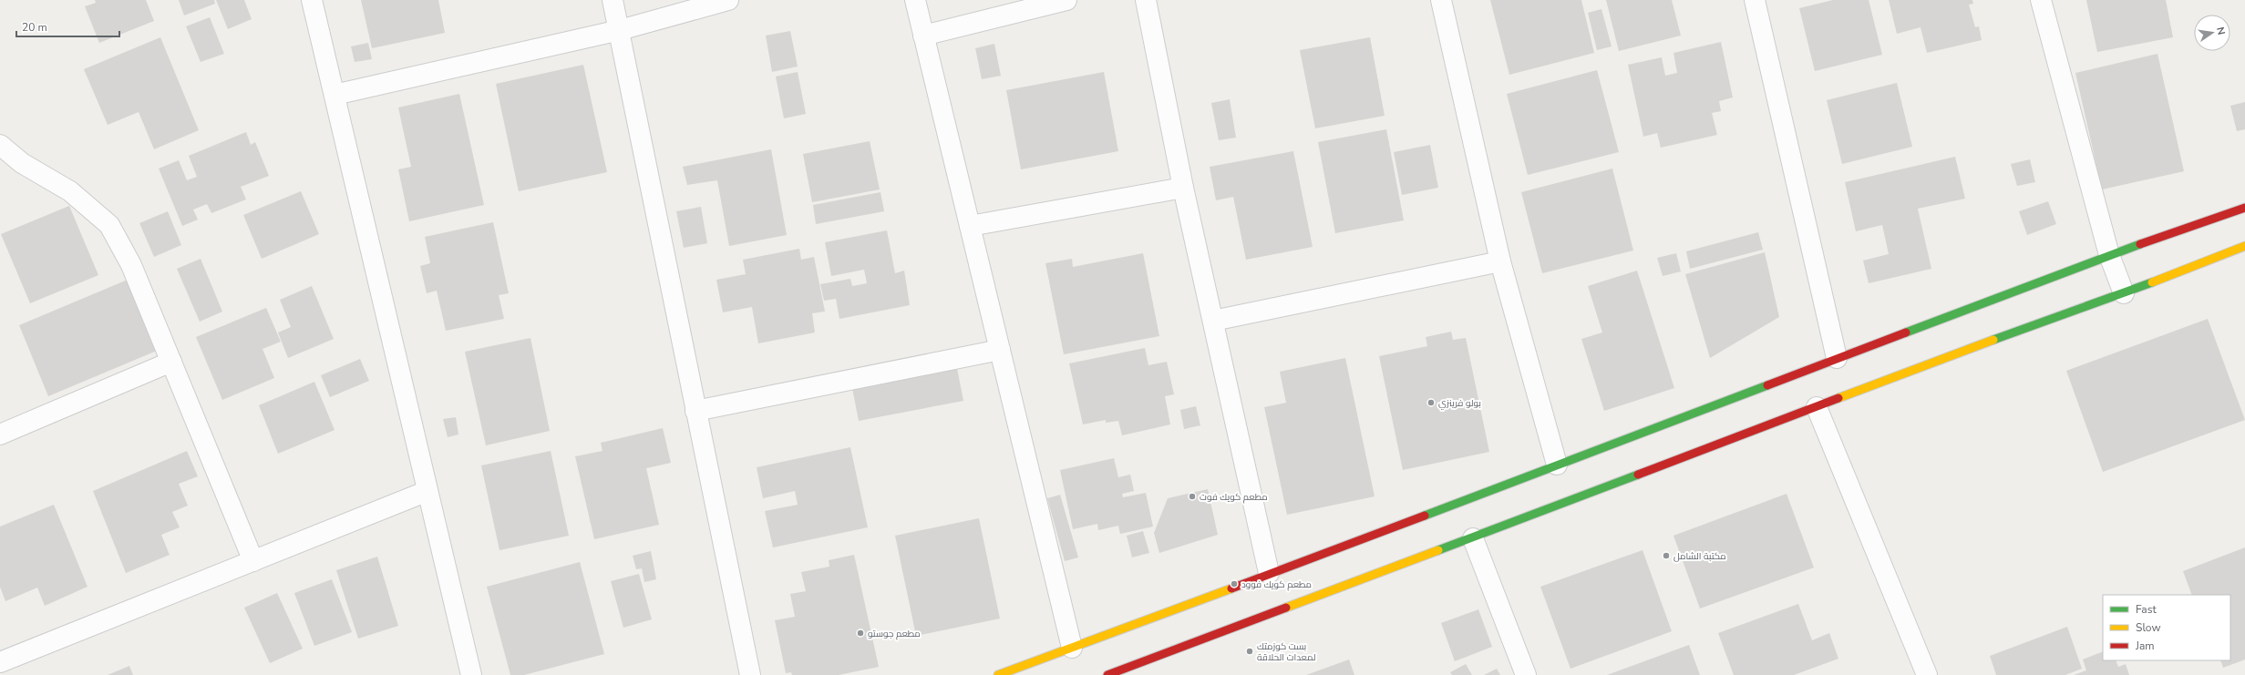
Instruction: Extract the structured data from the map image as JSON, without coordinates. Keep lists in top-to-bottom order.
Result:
{
  "places": [
    "بولو فرينزي",
    "مطعم كويك فوت",
    "مكتبة الشامل",
    "مطعم كويك فوود",
    "مطعم جوستو",
    "بست كوزمتك لمعدات الحلاقة"
  ],
  "legend": ["Fast", "Slow", "Jam"],
  "scale_bar": "20 m",
  "north": "right"
}
